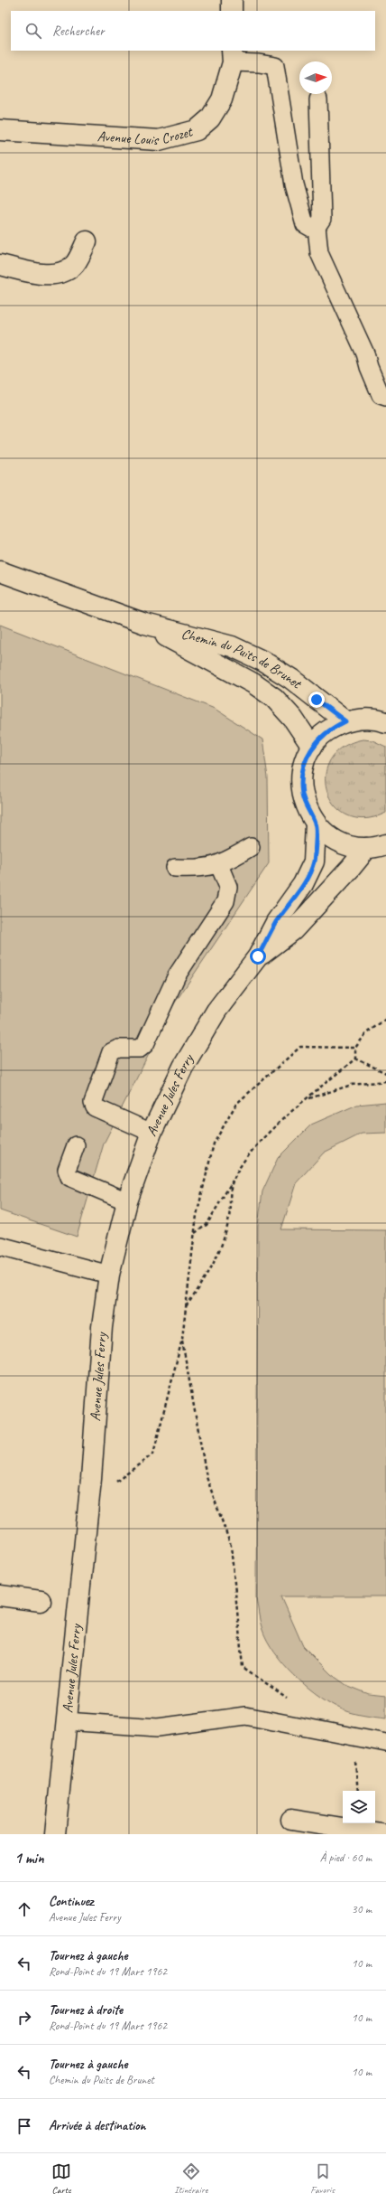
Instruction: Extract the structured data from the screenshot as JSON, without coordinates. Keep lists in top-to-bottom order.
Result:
{
  "streets": {
    "street": ["Avenue Louis Crozet", "Chemin du Puits de Brunet", "Avenue Jules Ferry"]
  },
  "north": "right",
  "page": {
    "search": "Rechercher",
    "heading": ["1 min", "À pied · 60 m"],
    "list": [
      ["Continuez", "Avenue Jules Ferry", "30 m"],
      ["Tournez à gauche", "Rond-Point du 19 Mars 1962", "10 m"],
      ["Tournez à droite", "Rond-Point du 19 Mars 1962", "10 m"],
      ["Tournez à gauche", "Chemin du Puits de Brunet", "10 m"],
      "Arrivée à destination"
    ],
    "nav": ["Carte", "Itinéraire", "Favoris"]
  }
}
